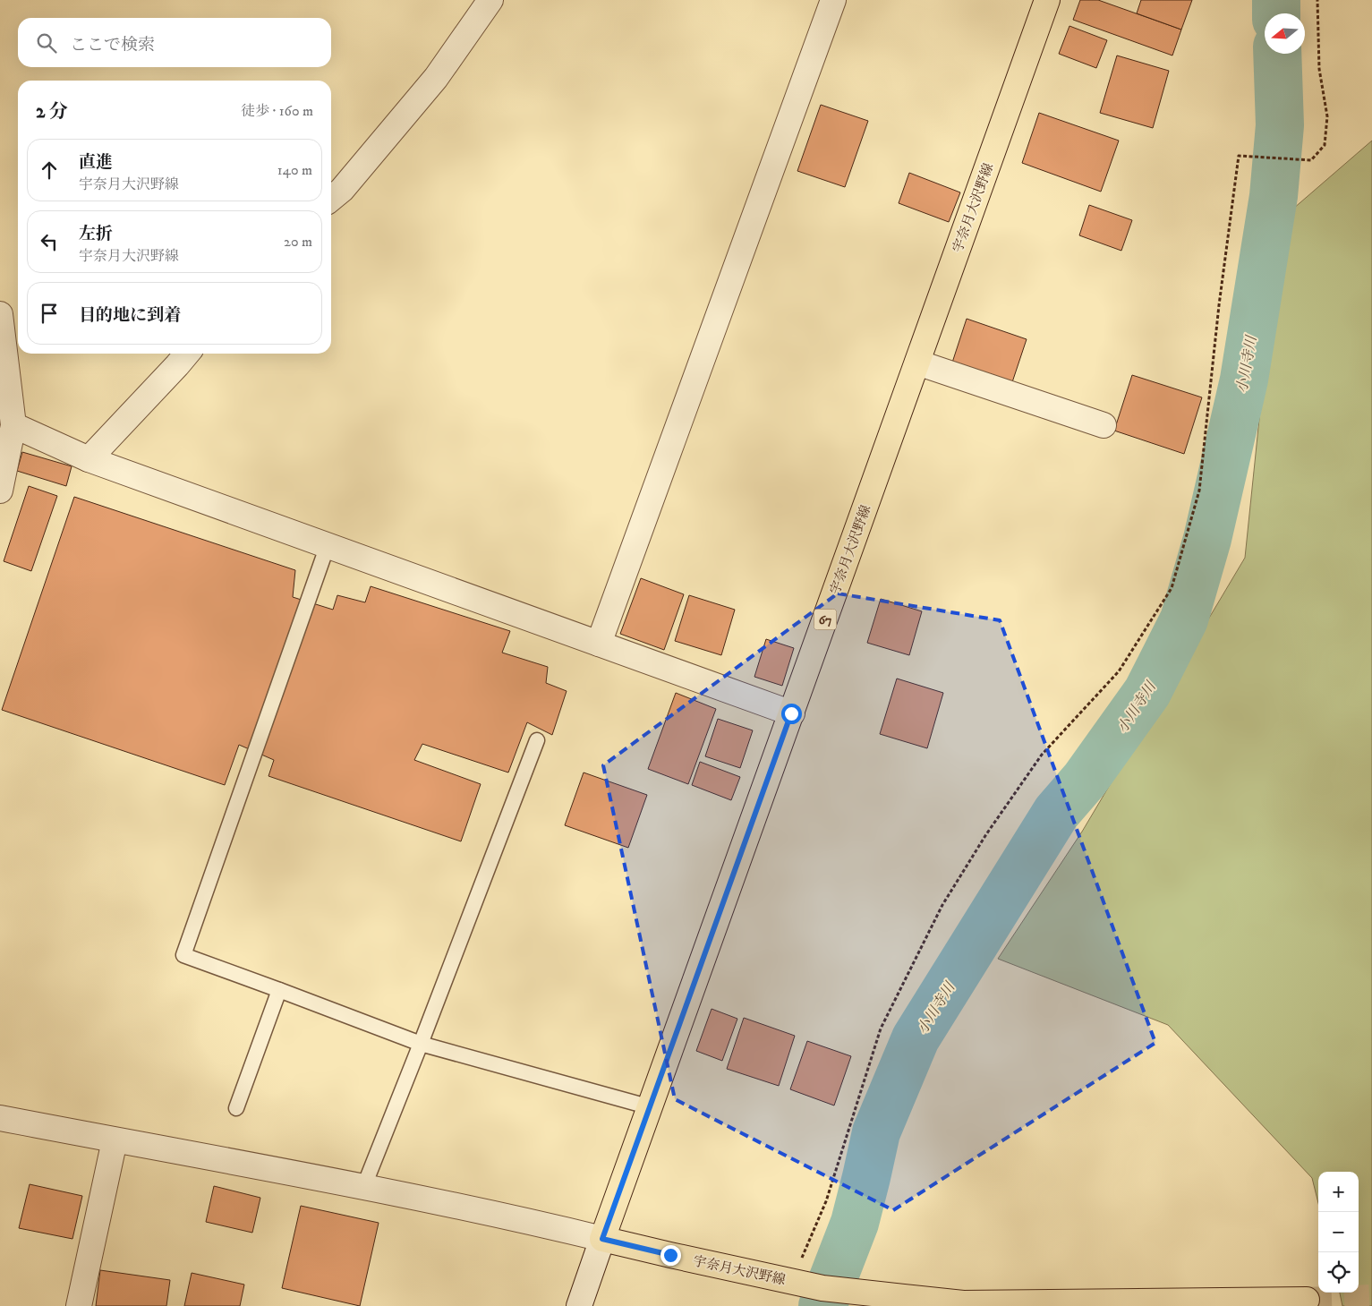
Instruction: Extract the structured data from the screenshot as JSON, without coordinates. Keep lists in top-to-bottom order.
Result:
{
  "streets": {
    "main road": ["宇奈月大沢野線", "67"]
  },
  "water": ["小川寺川"],
  "north": "left",
  "page": {
    "search": "ここで検索",
    "heading": ["2 分", "徒歩 · 160 m"],
    "list": [
      ["直進", "宇奈月大沢野線", "140 m"],
      ["左折", "宇奈月大沢野線", "20 m"],
      "目的地に到着"
    ],
    "map_buttons": ["+", "−"]
  }
}
